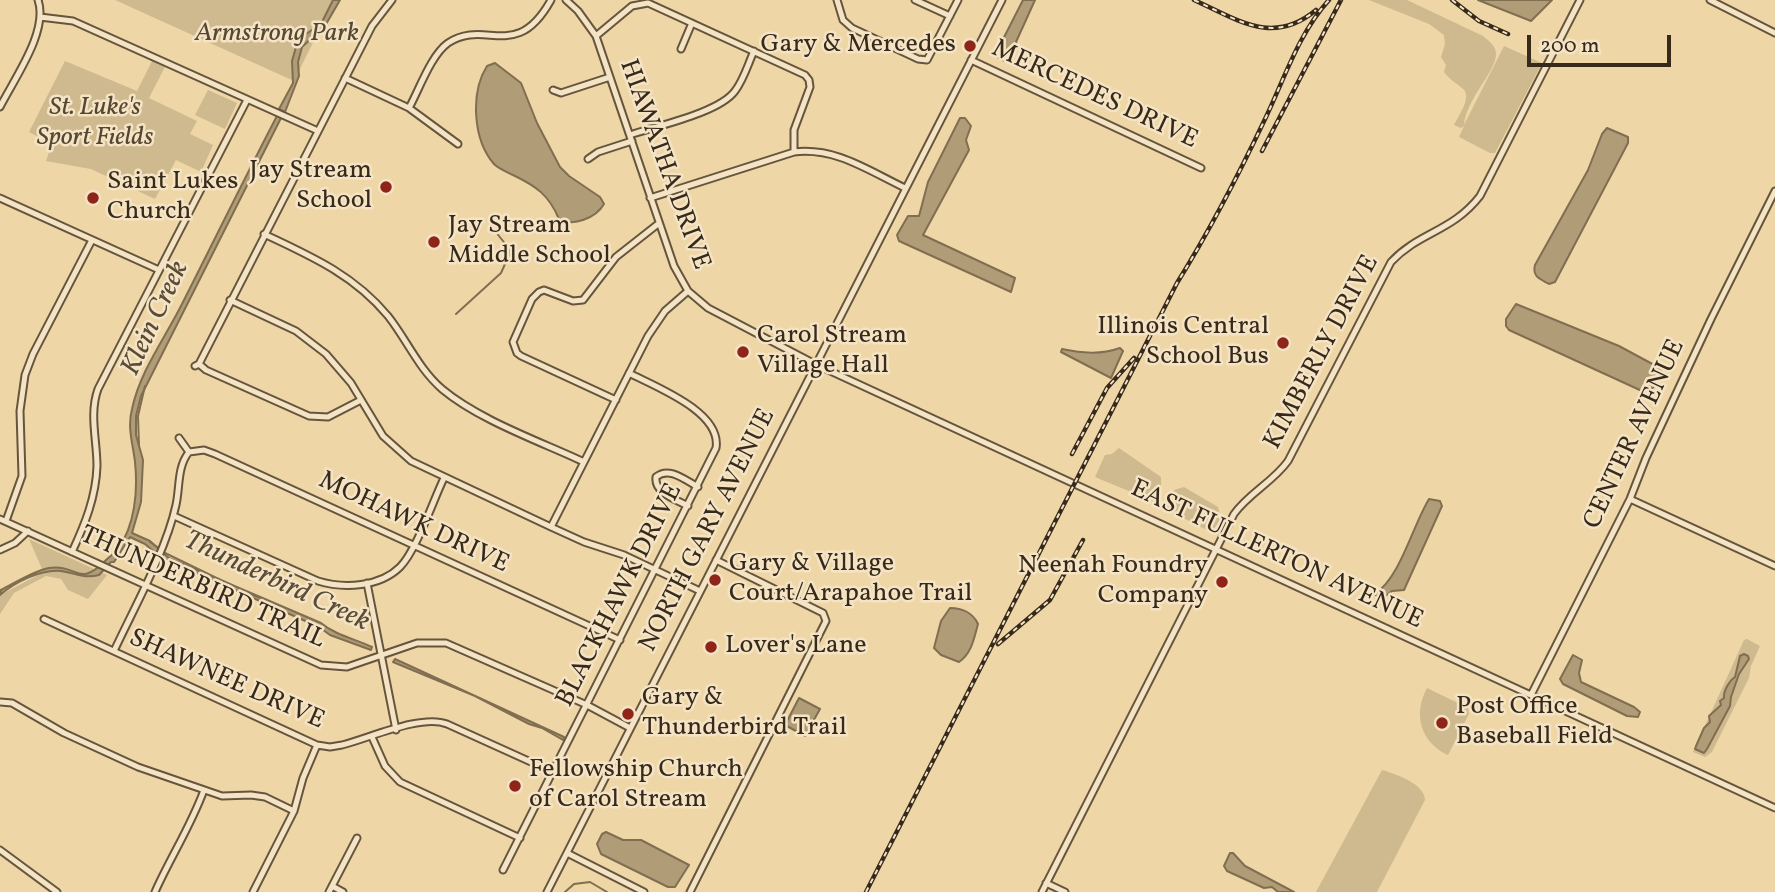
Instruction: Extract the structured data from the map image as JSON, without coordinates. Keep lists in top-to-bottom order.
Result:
{
  "streets": {
    "street": [
      "MERCEDES DRIVE",
      "HIAWATHA DRIVE",
      "KIMBERLY DRIVE",
      "CENTER AVENUE",
      "MOHAWK DRIVE",
      "NORTH GARY AVENUE",
      "EAST FULLERTON AVENUE",
      "THUNDERBIRD TRAIL",
      "BLACKHAWK DRIVE",
      "SHAWNEE DRIVE"
    ]
  },
  "crossings": [
    ["MERCEDES DRIVE", "NORTH GARY AVENUE"],
    ["HIAWATHA DRIVE", "NORTH GARY AVENUE"],
    ["HIAWATHA DRIVE", "EAST FULLERTON AVENUE"],
    ["KIMBERLY DRIVE", "EAST FULLERTON AVENUE"],
    ["CENTER AVENUE", "EAST FULLERTON AVENUE"],
    ["MOHAWK DRIVE", "BLACKHAWK DRIVE"],
    ["NORTH GARY AVENUE", "EAST FULLERTON AVENUE"],
    ["NORTH GARY AVENUE", "THUNDERBIRD TRAIL"],
    ["THUNDERBIRD TRAIL", "BLACKHAWK DRIVE"],
    ["BLACKHAWK DRIVE", "SHAWNEE DRIVE"]
  ],
  "water": ["Klein Creek", "Thunderbird Creek"],
  "parks": ["Armstrong Park", "St. Luke's Sport Fields"],
  "places": [
    "Gary & Mercedes",
    "Jay Stream School",
    "Saint Lukes Church",
    "Jay Stream Middle School",
    "Illinois Central School Bus",
    "Carol Stream Village Hall",
    "Gary & Village Court/Arapahoe Trail",
    "Neenah Foundry Company",
    "Lover's Lane",
    "Gary & Thunderbird Trail",
    "Post Office Baseball Field",
    "Fellowship Church of Carol Stream"
  ],
  "scale_bar": "200 m"
}
